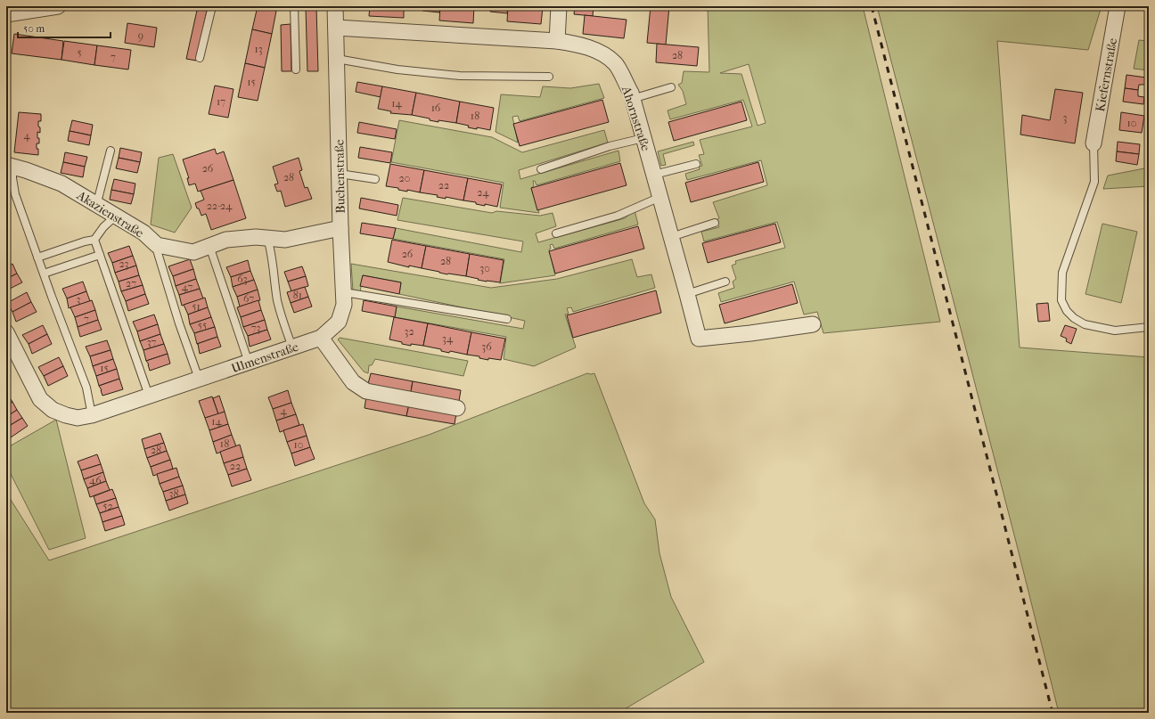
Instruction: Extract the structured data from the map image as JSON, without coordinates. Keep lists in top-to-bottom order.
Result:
{
  "streets": {
    "street": [
      "Kiefernstraße",
      "Ahornstraße",
      "Buchenstraße",
      "Akazienstraße",
      "Ulmenstraße"
    ]
  },
  "crossings": [
    ["Ahornstraße", "Buchenstraße"],
    ["Buchenstraße", "Akazienstraße"],
    ["Buchenstraße", "Ulmenstraße"]
  ],
  "house_numbers": [
    "9",
    "13",
    "5",
    "28",
    "7",
    "15",
    "17",
    "14",
    "16",
    "18",
    "3",
    "10",
    "4",
    "26",
    "28",
    "20",
    "22",
    "24",
    "22-24",
    "26",
    "28",
    "23",
    "30",
    "63",
    "27",
    "47",
    "81",
    "67",
    "3",
    "51",
    "7",
    "55",
    "73",
    "32",
    "34",
    "37",
    "36",
    "15",
    "4",
    "14",
    "18",
    "10",
    "28",
    "22",
    "46",
    "38",
    "52"
  ],
  "scale_bar": "50 m"
}
